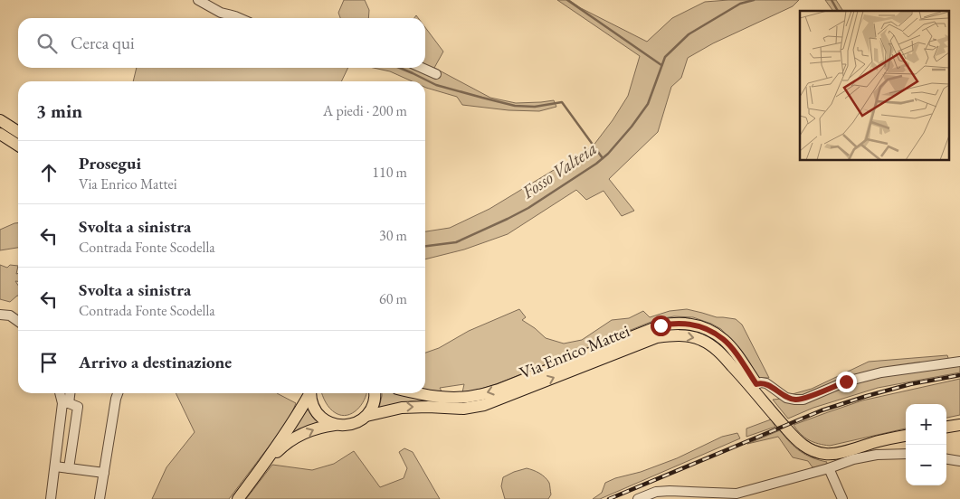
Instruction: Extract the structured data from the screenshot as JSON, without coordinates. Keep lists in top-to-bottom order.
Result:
{
  "streets": {
    "main road": ["Via Enrico Mattei"]
  },
  "water": ["Fosso Valteia"],
  "page": {
    "search": "Cerca qui",
    "heading": ["3 min", "A piedi · 200 m"],
    "list": [
      ["Prosegui", "Via Enrico Mattei", "110 m"],
      ["Svolta a sinistra", "Contrada Fonte Scodella", "30 m"],
      ["Svolta a sinistra", "Contrada Fonte Scodella", "60 m"],
      "Arrivo a destinazione"
    ],
    "map_buttons": ["+", "−"]
  }
}
